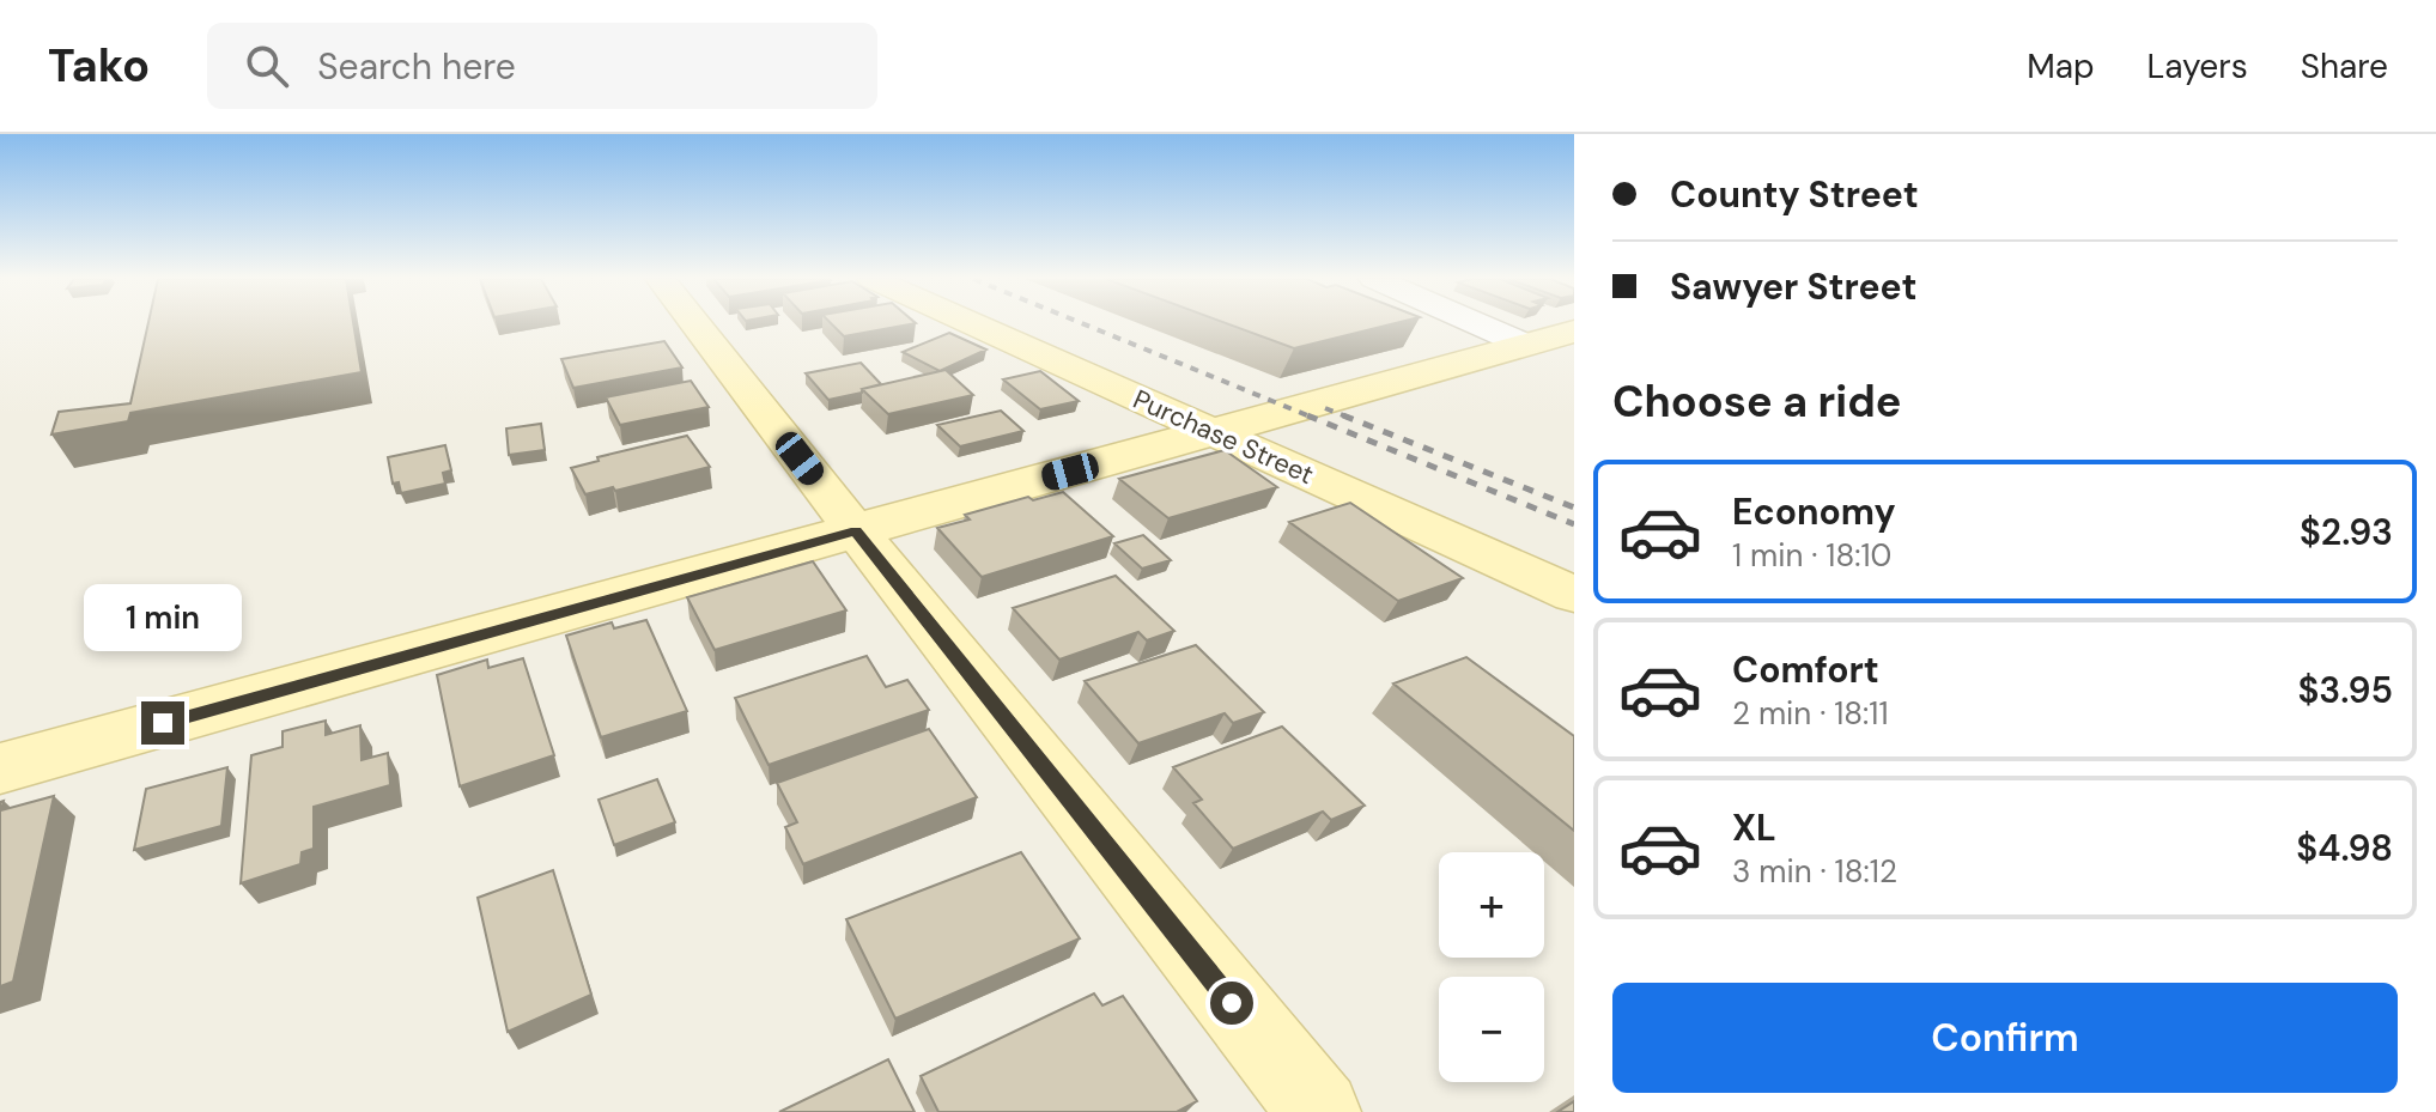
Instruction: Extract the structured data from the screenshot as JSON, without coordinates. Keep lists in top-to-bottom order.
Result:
{
  "streets": {
    "main road": ["Purchase Street"]
  },
  "page": {
    "header": "Tako",
    "search": "Search here",
    "nav": ["Map", "Layers", "Share"],
    "banner": ["County Street", "Sawyer Street"],
    "heading": "Choose a ride",
    "list": [
      {
        "name": "Economy",
        "note": "1 min · 18:10",
        "value": "$2.93"
      },
      {
        "name": "Comfort",
        "note": "2 min · 18:11",
        "value": "$3.95"
      },
      {
        "name": "XL",
        "note": "3 min · 18:12",
        "value": "$4.98"
      }
    ],
    "bubble": "1 min",
    "map_buttons": ["+", "−"],
    "buttons": "Confirm"
  }
}
